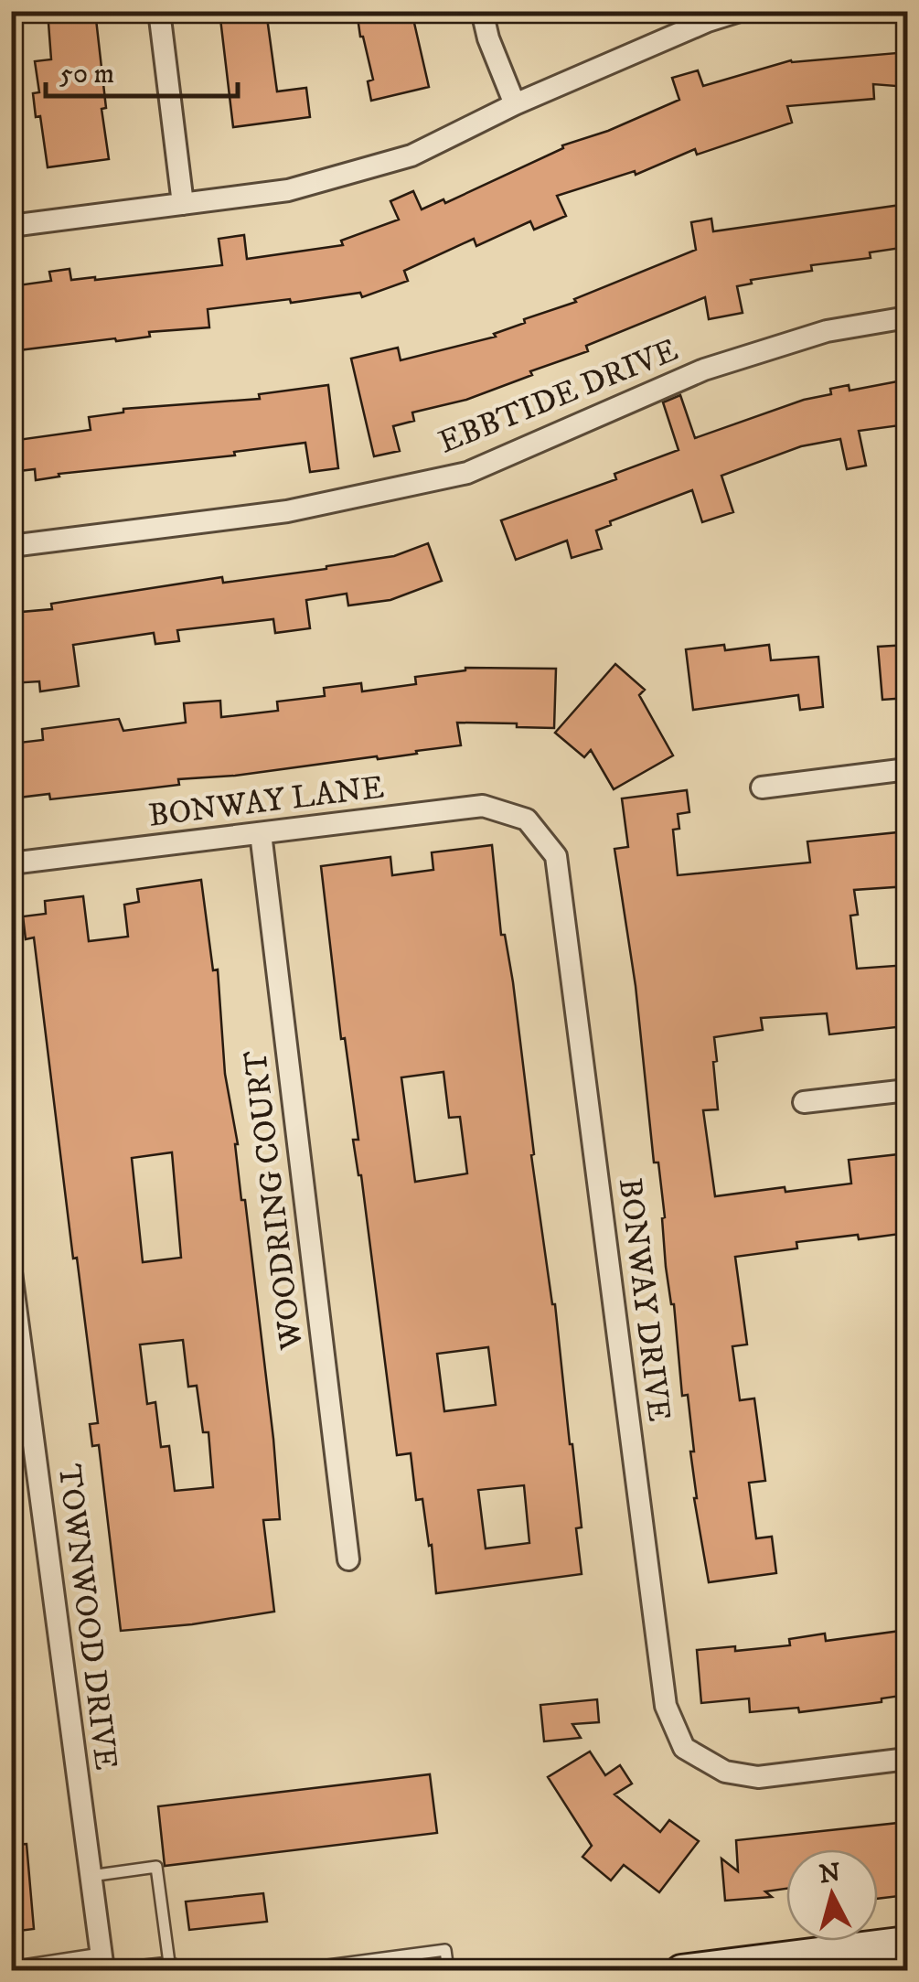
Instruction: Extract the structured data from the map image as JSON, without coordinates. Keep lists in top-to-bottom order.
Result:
{
  "streets": {
    "street": [
      "EBBTIDE DRIVE",
      "BONWAY LANE",
      "WOODRING COURT",
      "BONWAY DRIVE",
      "TOWNWOOD DRIVE"
    ]
  },
  "crossings": [
    ["BONWAY LANE", "WOODRING COURT"],
    ["BONWAY LANE", "BONWAY DRIVE"]
  ],
  "scale_bar": "50 m",
  "north": "top"
}
